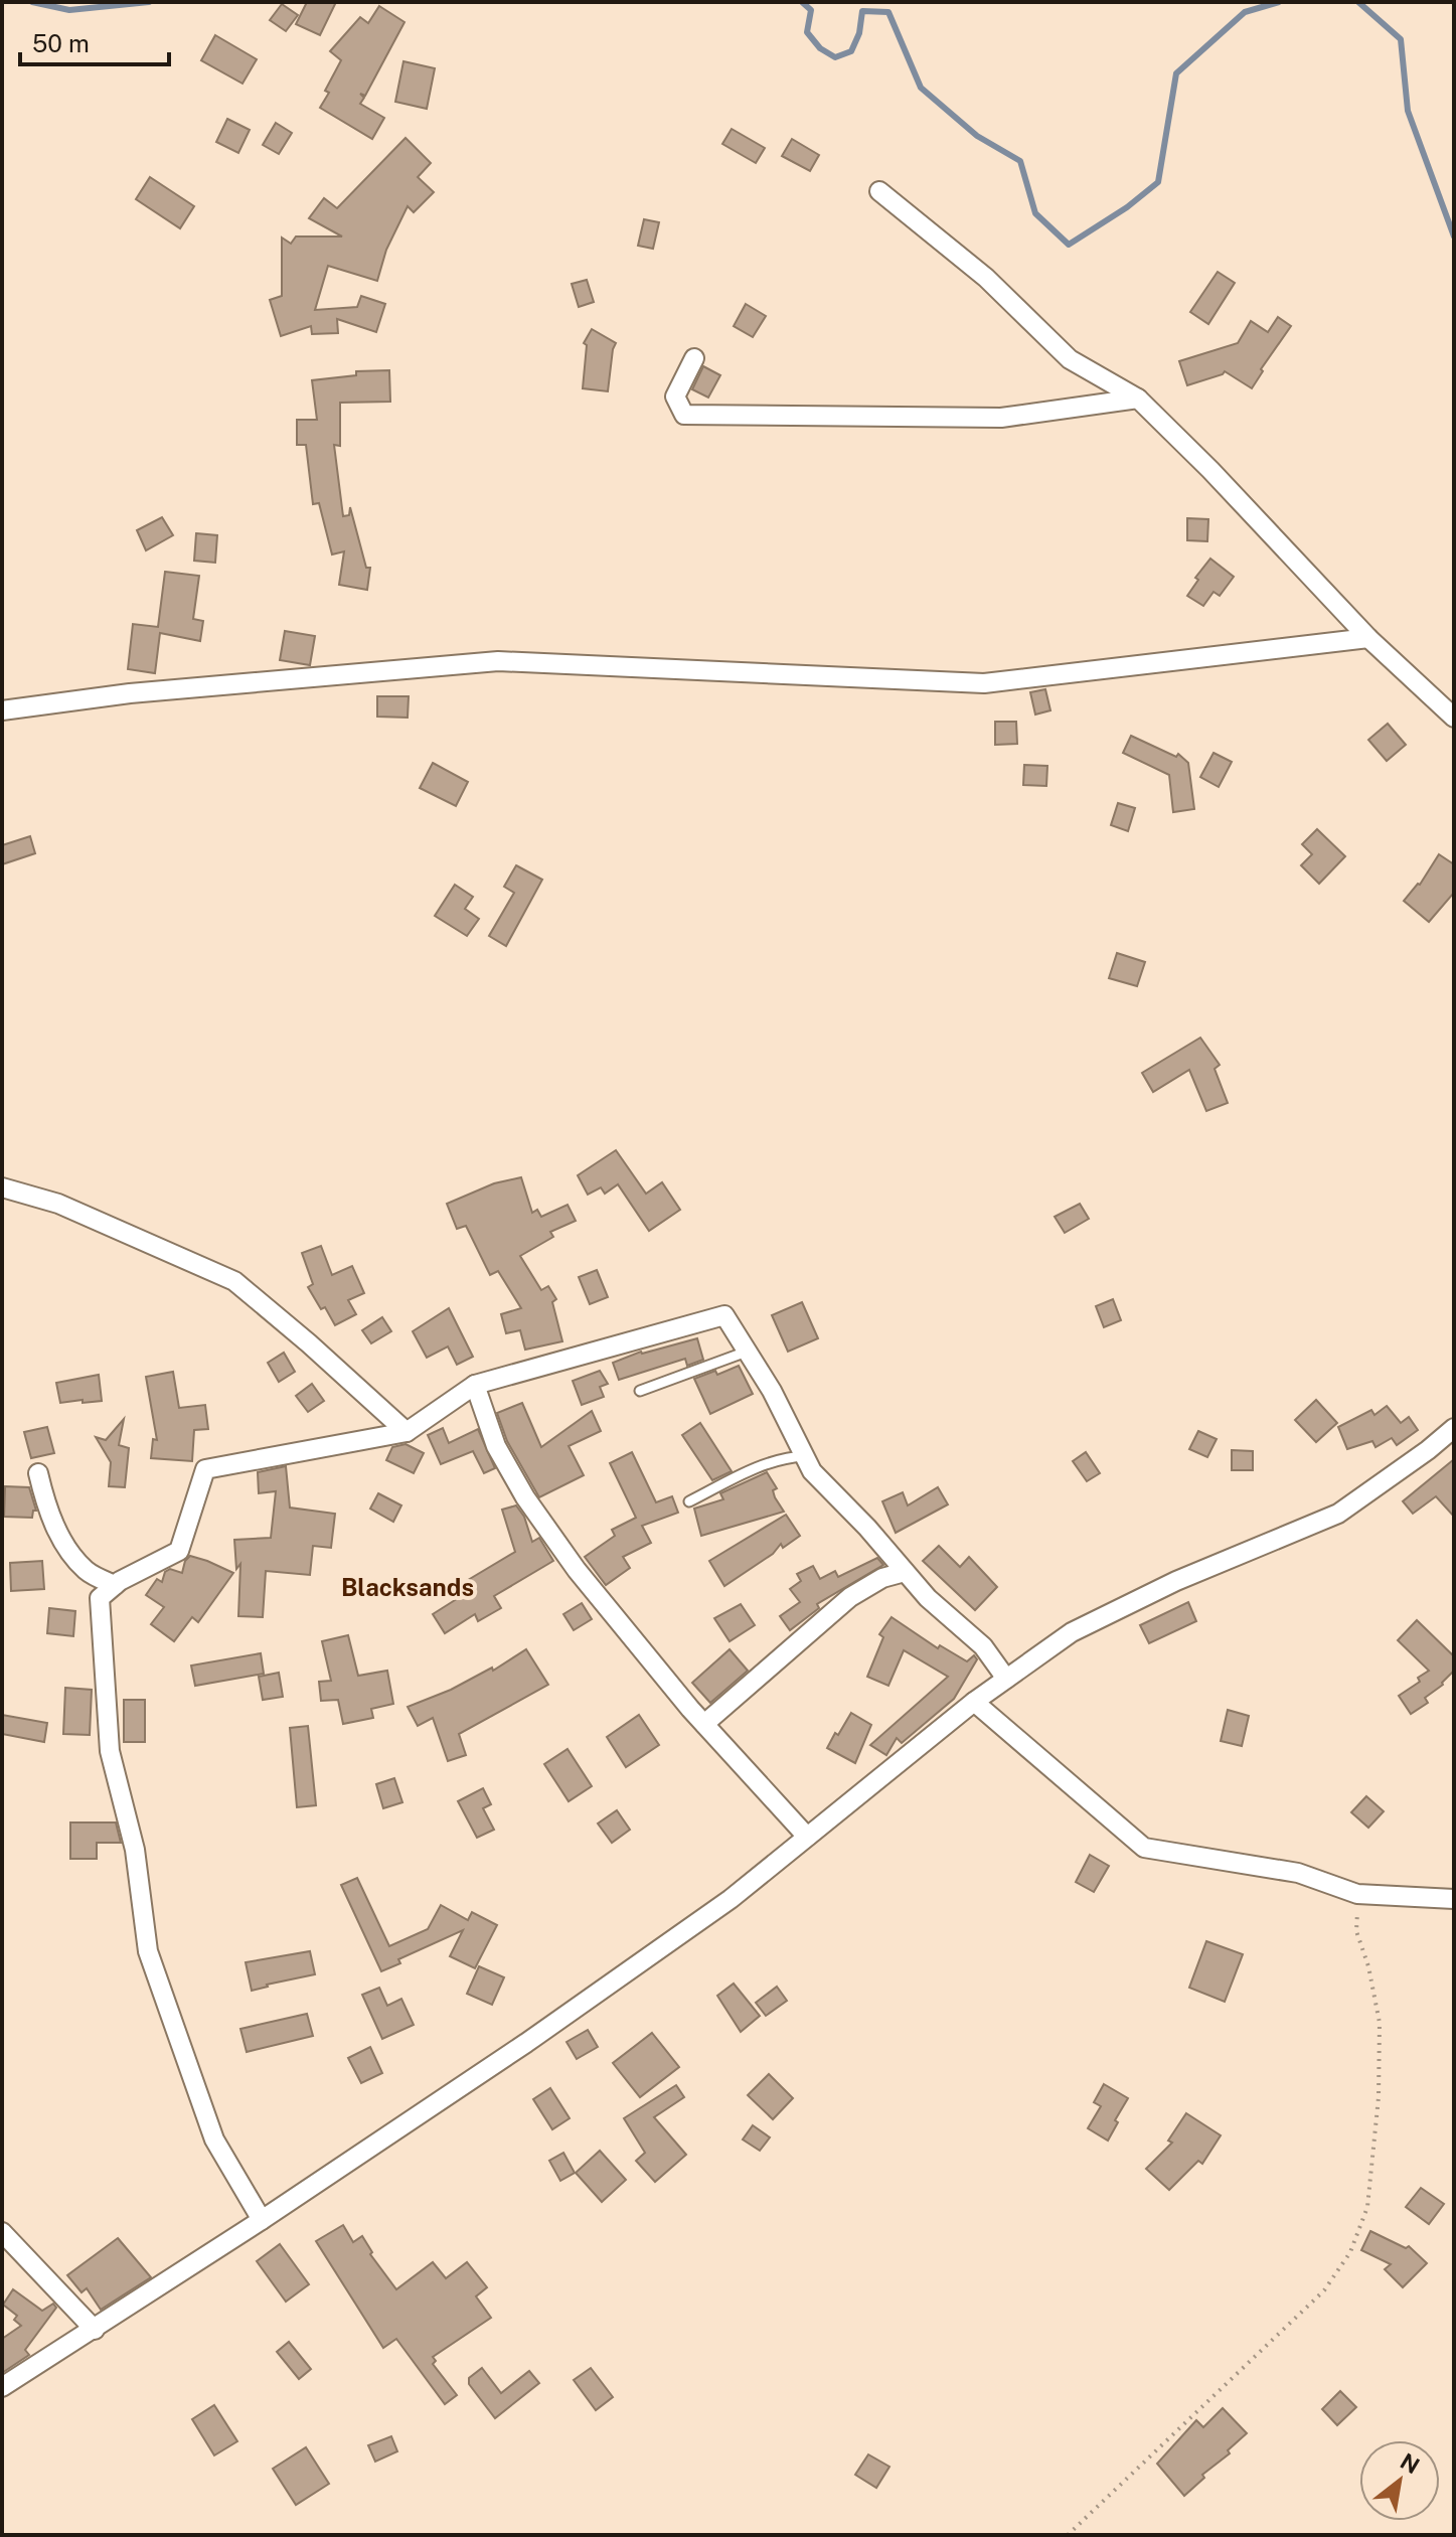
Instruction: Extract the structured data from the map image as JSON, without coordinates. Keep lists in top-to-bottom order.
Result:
{
  "districts": ["Blacksands"],
  "scale_bar": "50 m",
  "north": "top right"
}
